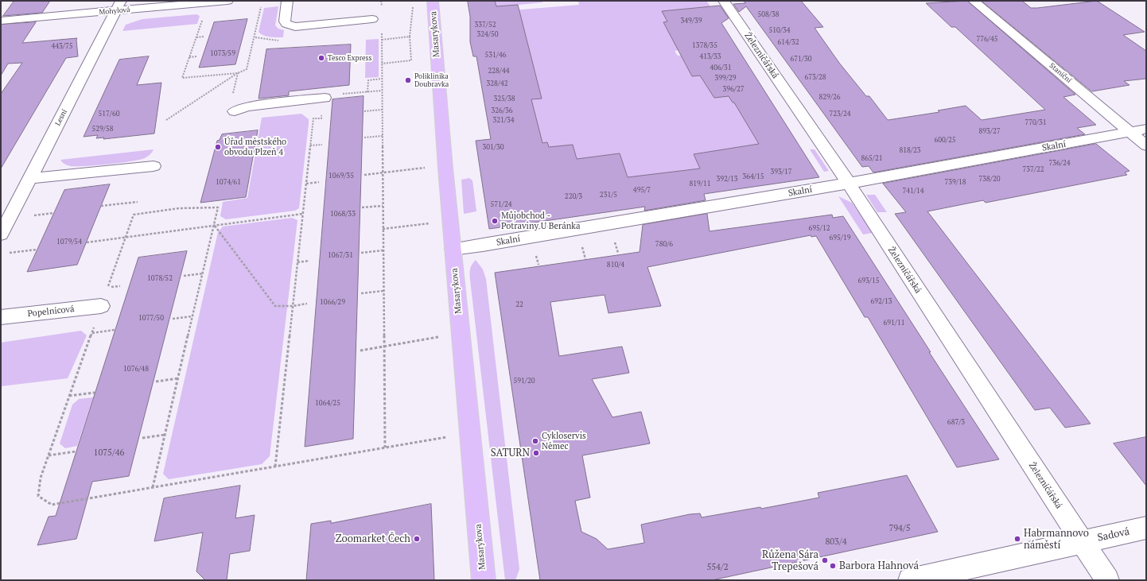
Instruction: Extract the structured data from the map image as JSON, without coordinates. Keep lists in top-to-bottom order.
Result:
{
  "streets": {
    "main road": ["Masarykova"],
    "street": [
      "Mohylová",
      "Železničářská",
      "Staniční",
      "Lesní",
      "Skalní",
      "Popelnicová",
      "Sadová"
    ]
  },
  "crossings": [
    ["Mohylová", "Lesní"],
    ["Masarykova", "Skalní"],
    ["Železničářská", "Skalní"],
    ["Železničářská", "Sadová"],
    ["Staniční", "Skalní"]
  ],
  "places": [
    "Tesco Express",
    "Poliklinika Doubravka",
    "Úřad městského obvodu Plzeň 4",
    "Můjobchod - Potraviny U Beránka",
    "Cykloservis Němec",
    "SATURN",
    "Zoomarket Čech",
    "Habrmannovo náměstí",
    "Růžena Sára Trepešová",
    "Barbora Hahnová"
  ],
  "house_numbers": [
    "508/38",
    "349/39",
    "337/52",
    "510/34",
    "324/50",
    "776/45",
    "614/32",
    "1378/35",
    "443/75",
    "1073/59",
    "531/46",
    "413/33",
    "671/30",
    "406/31",
    "228/44",
    "673/28",
    "399/29",
    "328/42",
    "396/27",
    "829/26",
    "325/38",
    "326/36",
    "517/60",
    "723/24",
    "321/34",
    "770/31",
    "529/58",
    "893/27",
    "600/25",
    "301/30",
    "818/23",
    "865/21",
    "736/24",
    "737/22",
    "393/17",
    "1069/35",
    "364/15",
    "392/13",
    "738/20",
    "1074/61",
    "739/18",
    "819/11",
    "495/7",
    "741/14",
    "231/5",
    "220/3",
    "571/24",
    "1068/33",
    "695/12",
    "695/19",
    "1079/54",
    "780/6",
    "1067/31",
    "810/4",
    "1078/52",
    "693/15",
    "692/13",
    "1066/29",
    "22",
    "1077/50",
    "691/11",
    "1076/48",
    "591/20",
    "1064/25",
    "687/3",
    "1075/46",
    "794/5",
    "803/4",
    "554/2"
  ]
}
